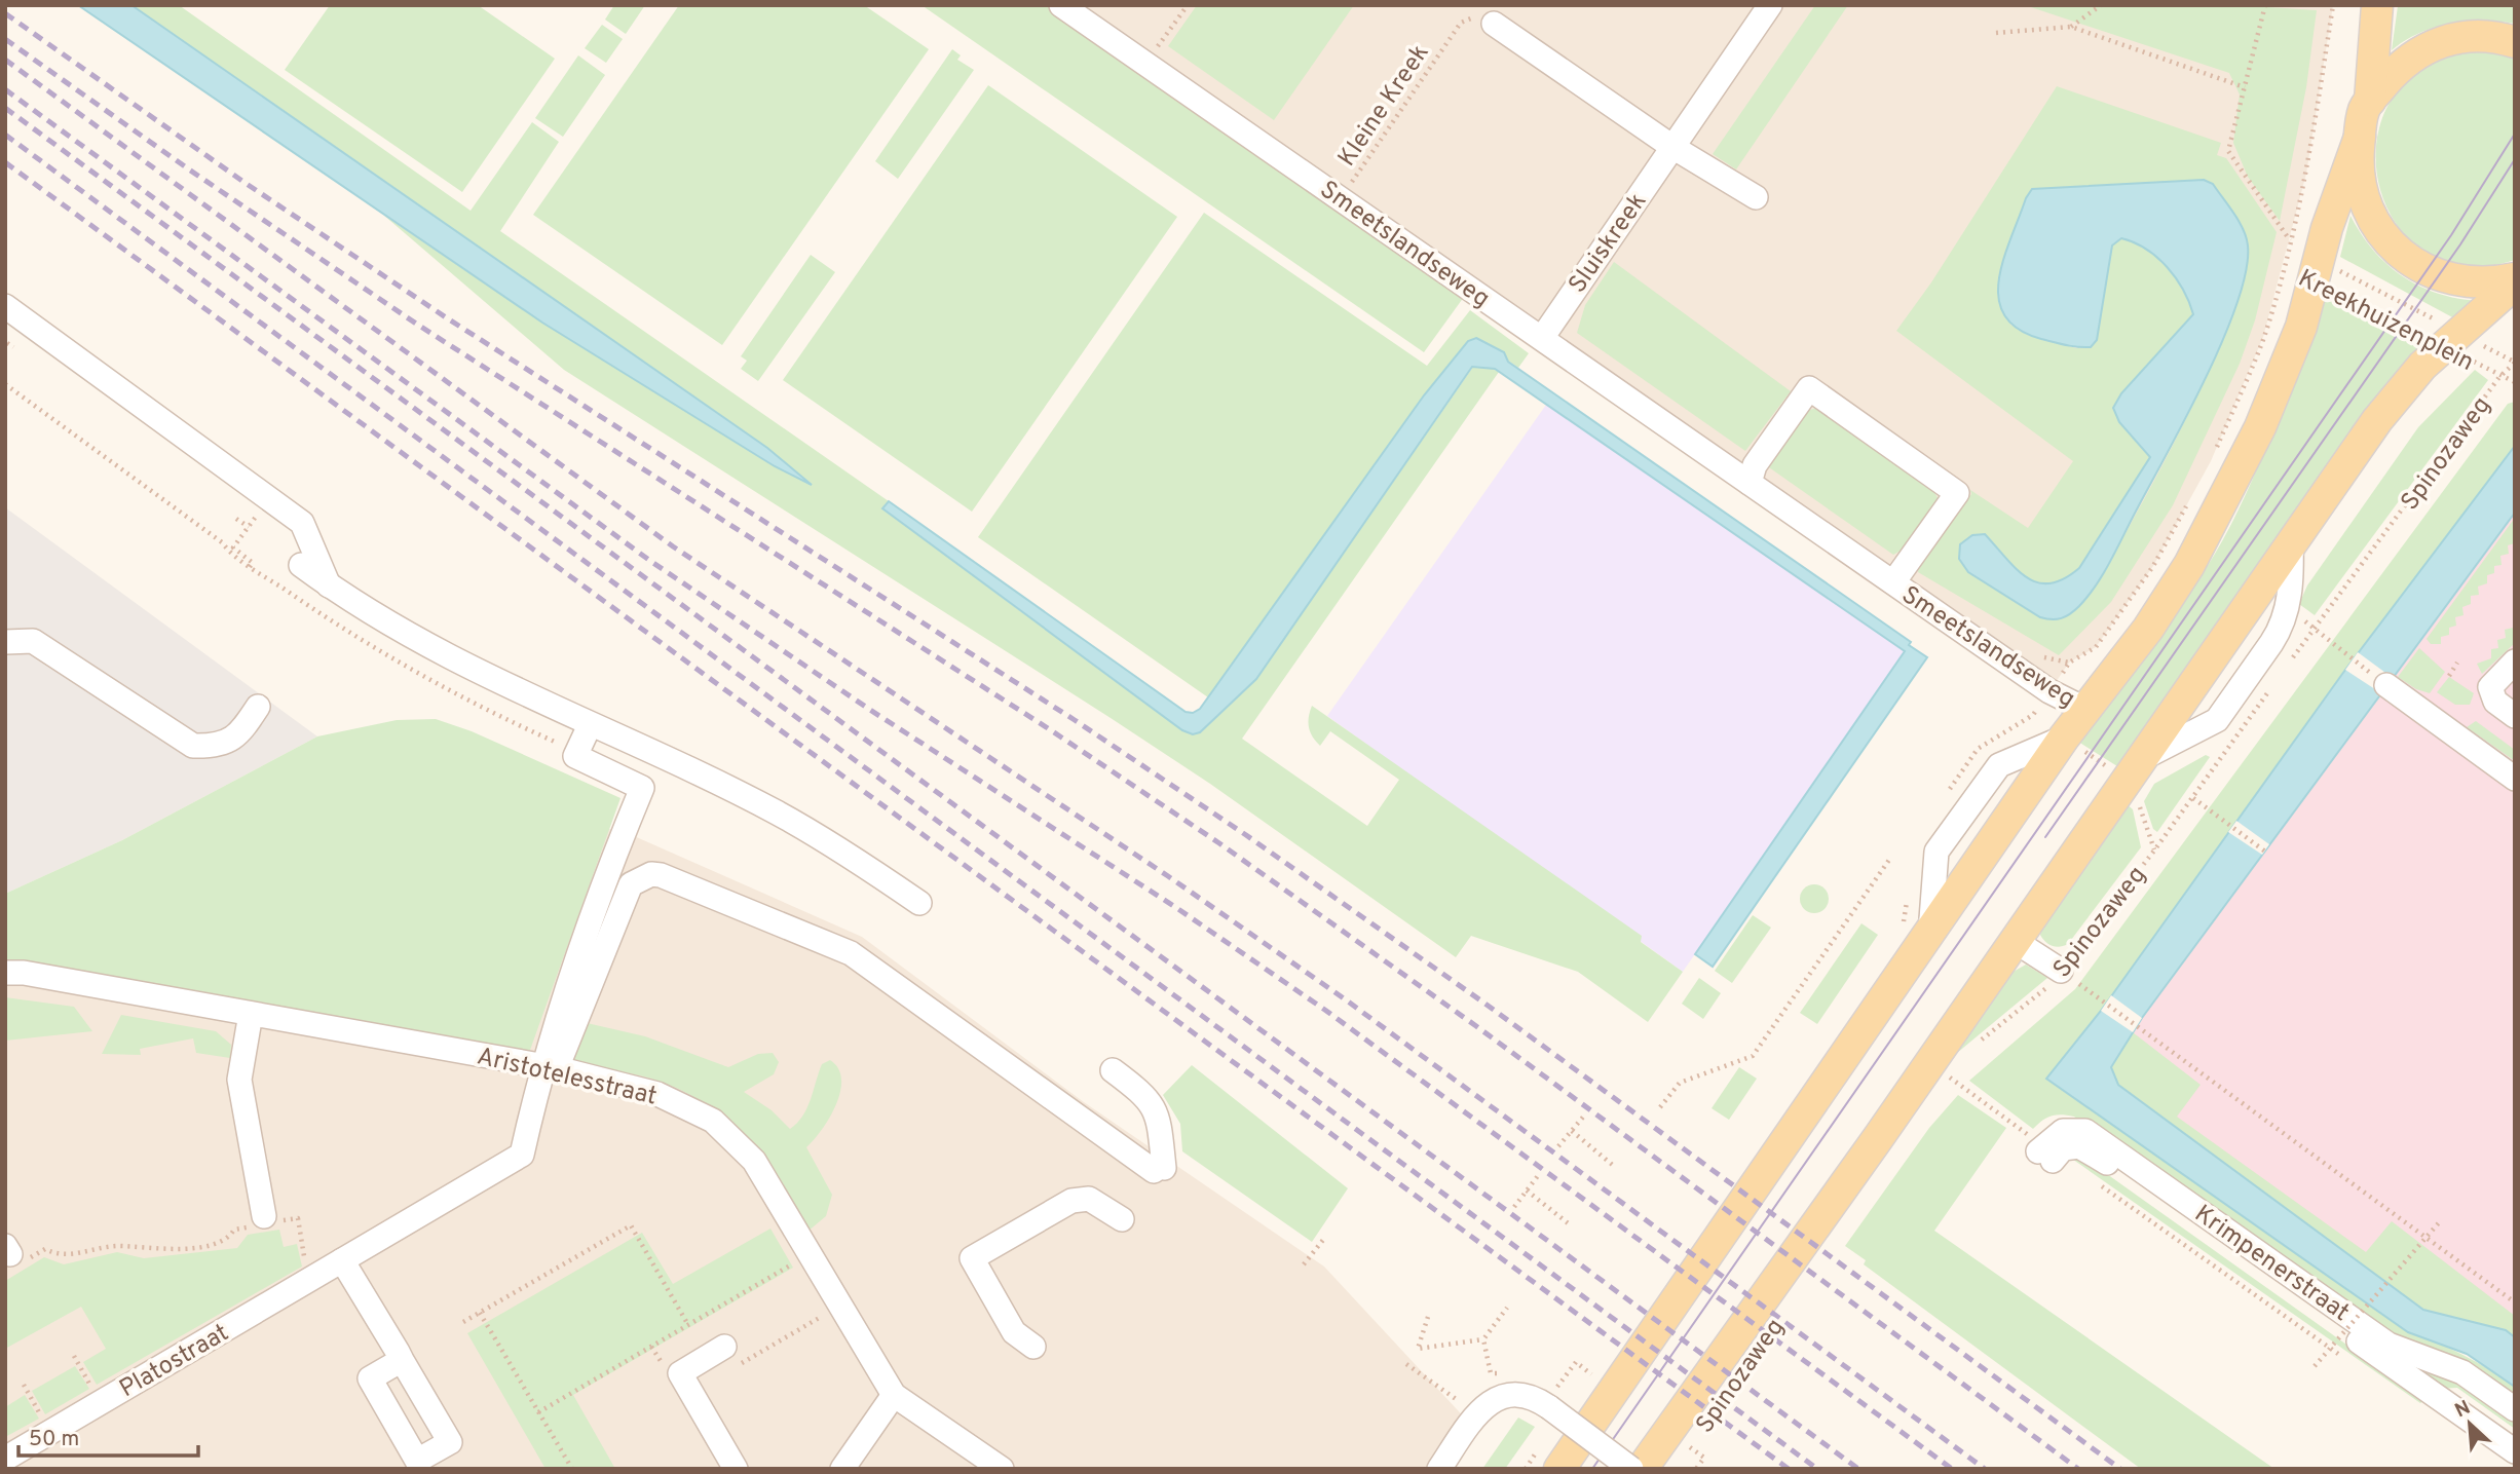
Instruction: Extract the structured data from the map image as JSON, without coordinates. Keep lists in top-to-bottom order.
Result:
{
  "streets": {
    "main road": ["Spinozaweg"],
    "street": [
      "Sluiskreek",
      "Smeetslandseweg",
      "Aristotelesstraat",
      "Krimpenerstraat",
      "Platostraat"
    ],
    "path": ["Kleine Kreek", "Kreekhuizenplein"]
  },
  "crossings": [
    ["Kleine Kreek", "Smeetslandseweg"],
    ["Sluiskreek", "Smeetslandseweg"],
    ["Kreekhuizenplein", "Spinozaweg"],
    ["Aristotelesstraat", "Platostraat"]
  ],
  "scale_bar": "50 m",
  "north": "top left"
}
